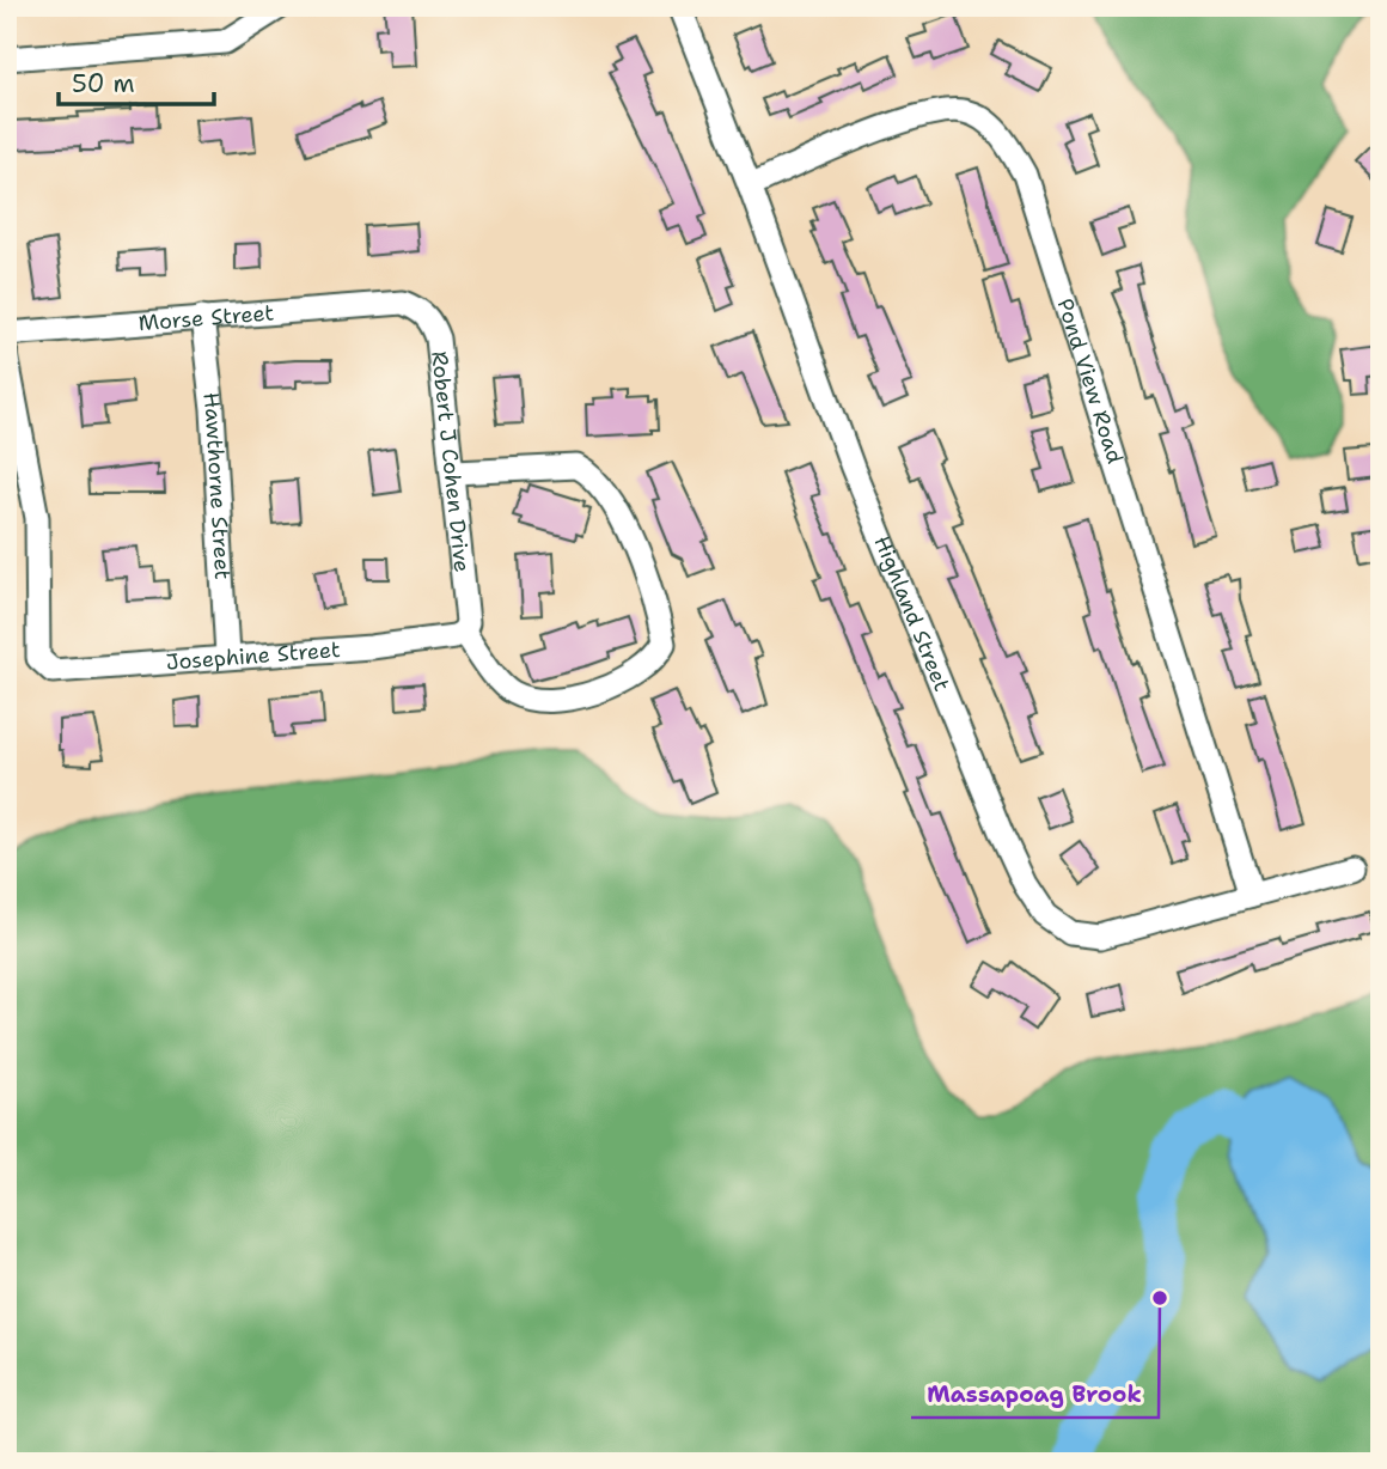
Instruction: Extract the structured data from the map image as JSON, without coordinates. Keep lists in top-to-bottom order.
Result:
{
  "streets": {
    "street": [
      "Morse Street",
      "Pond View Road",
      "Robert J Cohen Drive",
      "Hawthorne Street",
      "Highland Street",
      "Josephine Street"
    ]
  },
  "crossings": [
    ["Morse Street", "Robert J Cohen Drive"],
    ["Morse Street", "Hawthorne Street"],
    ["Pond View Road", "Highland Street"],
    ["Robert J Cohen Drive", "Josephine Street"],
    ["Hawthorne Street", "Josephine Street"]
  ],
  "places": ["Massapoag Brook"],
  "scale_bar": "50 m"
}
